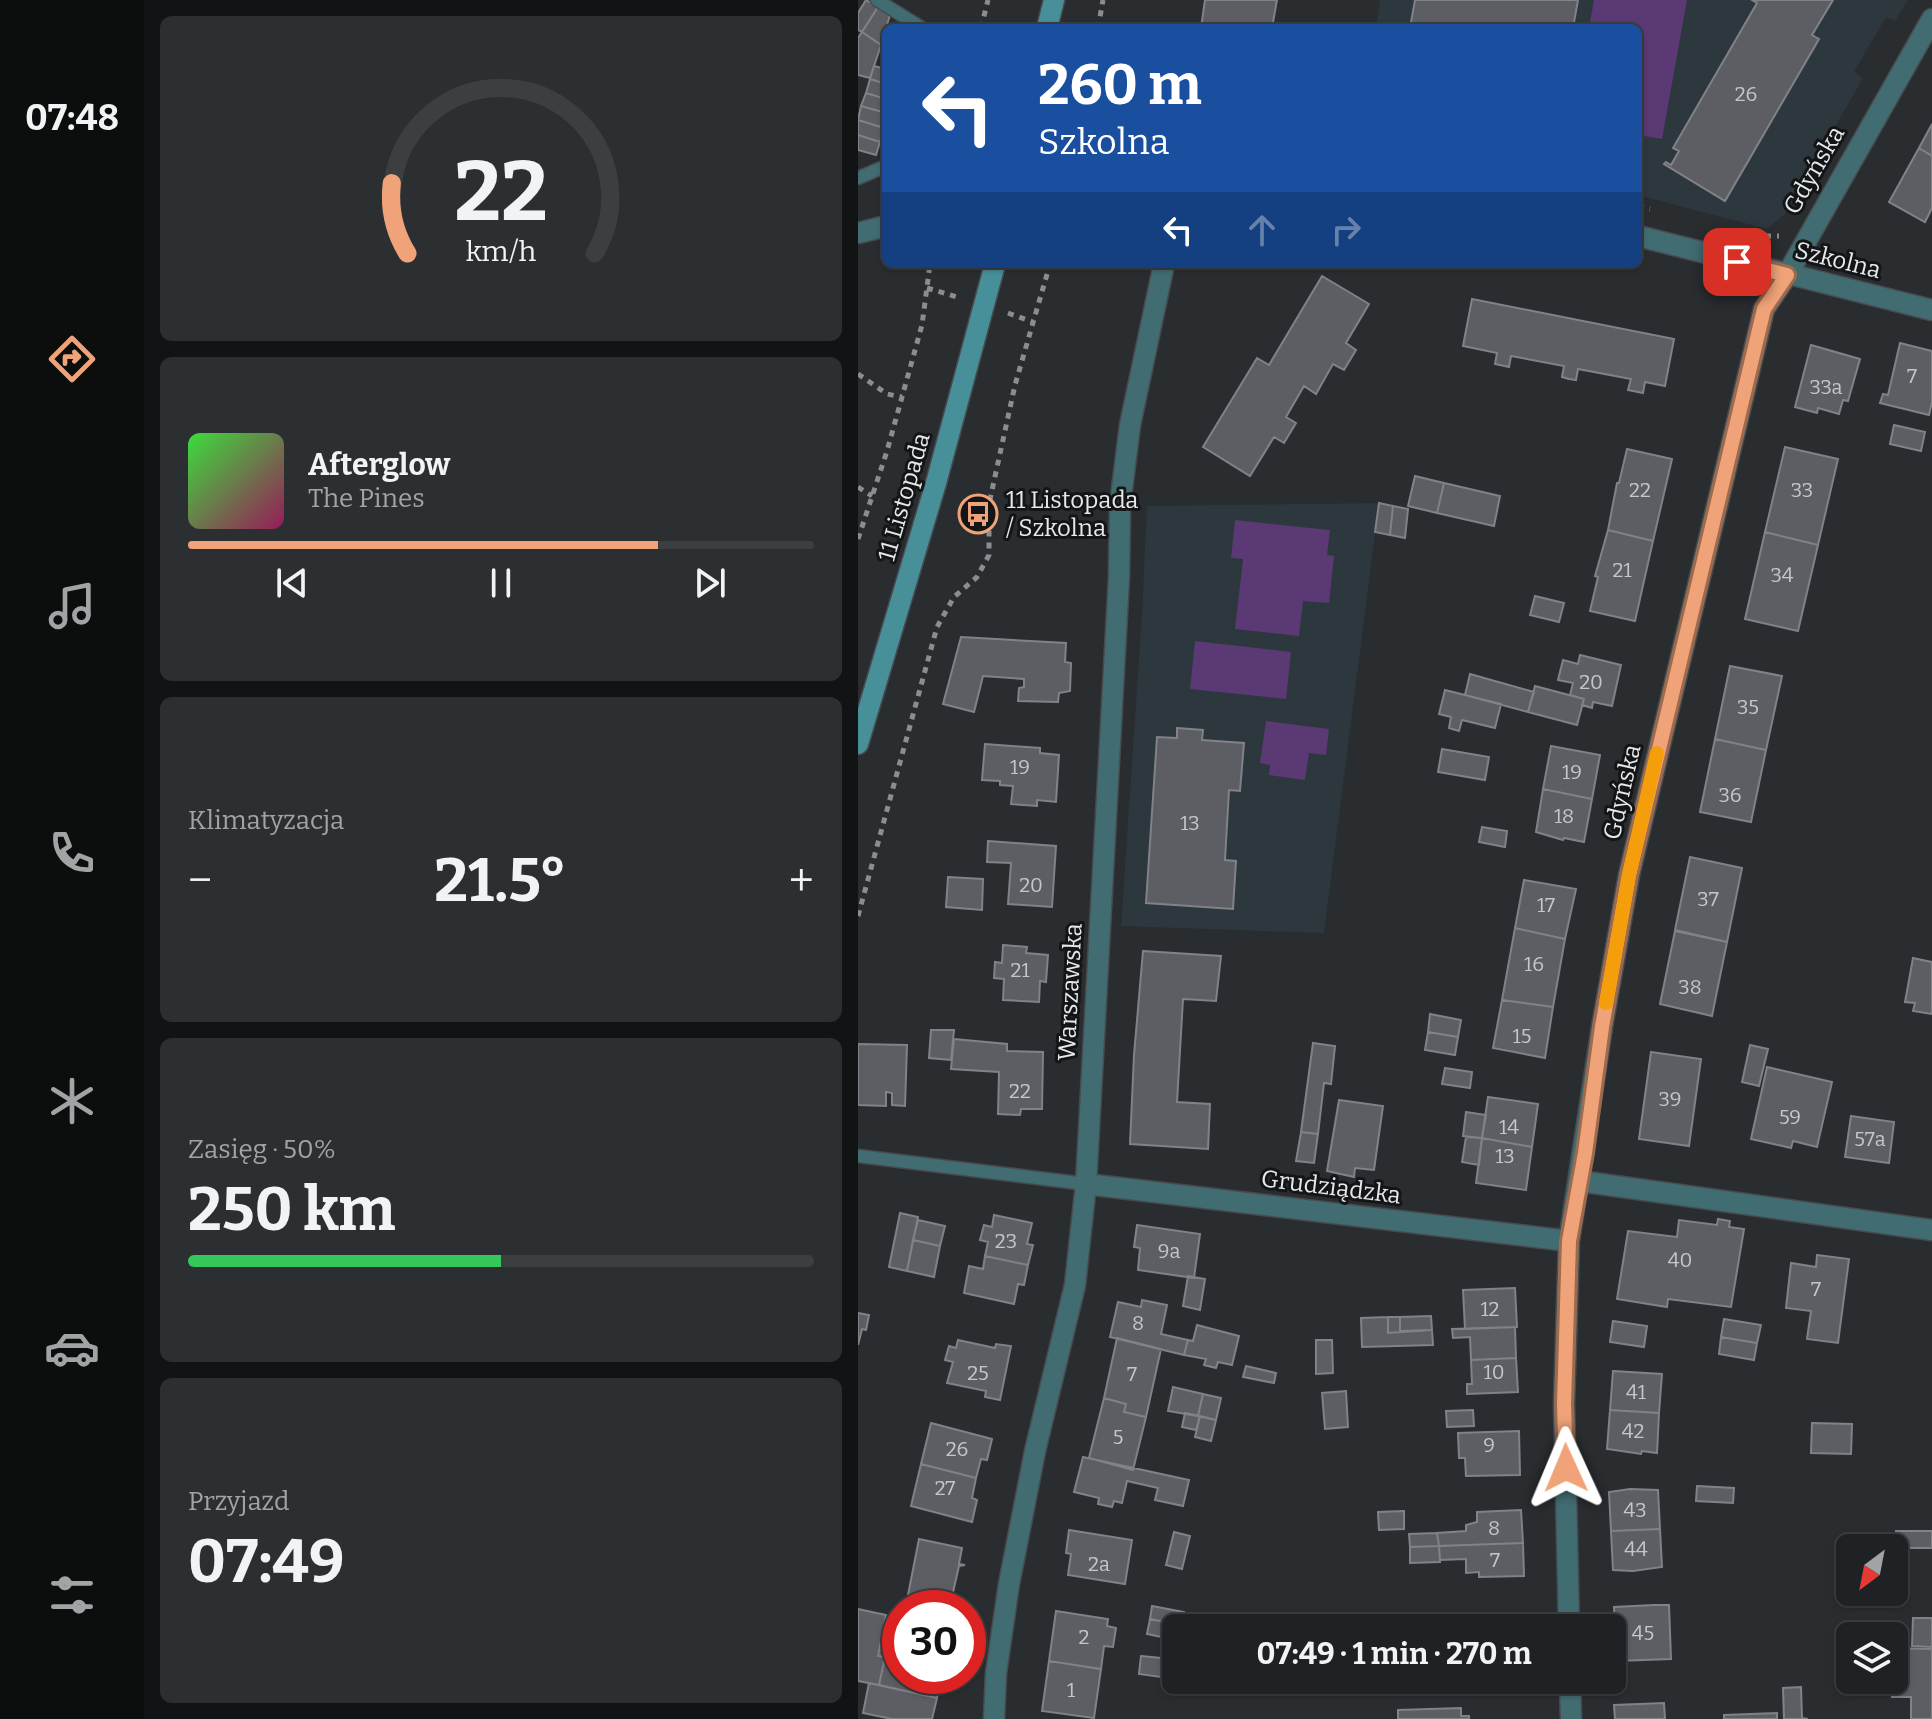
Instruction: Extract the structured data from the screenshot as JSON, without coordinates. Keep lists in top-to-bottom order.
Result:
{
  "streets": {
    "street": [
      "Gdyńska",
      "Szkolna",
      "11 Listopada",
      "Warszawska",
      "Grudziądzka"
    ]
  },
  "crossings": [
    ["Gdyńska", "Szkolna"],
    ["Gdyńska", "Grudziądzka"],
    ["Warszawska", "Grudziądzka"]
  ],
  "places": {
    "bus stop": ["11 Listopada / Szkolna"]
  },
  "house_numbers": [
    "26",
    "7",
    "33a",
    "22",
    "33",
    "21",
    "34",
    "20",
    "35",
    "19",
    "19",
    "36",
    "18",
    "13",
    "20",
    "37",
    "17",
    "16",
    "21",
    "38",
    "15",
    "22",
    "39",
    "59",
    "14",
    "57a",
    "13",
    "23",
    "9a",
    "40",
    "7",
    "12",
    "8",
    "10",
    "25",
    "7",
    "41",
    "42",
    "5",
    "9",
    "26",
    "27",
    "43",
    "8",
    "44",
    "7",
    "2a",
    "45",
    "2",
    "1"
  ],
  "north": "bottom left",
  "page": {
    "tabs": "07:48",
    "turn": ["260 m", "Szkolna"],
    "song": ["Afterglow", "The Pines"],
    "tile": [
      "Klimatyzacja",
      ["Zasięg · 50%", "250 km"],
      ["Przyjazd", "07:49"]
    ],
    "heat": ["−", "21.5°", "+"],
    "limit": "30",
    "trip": "07:49 · 1 min · 270 m",
    "gauge": ["22", "km/h"]
  }
}
